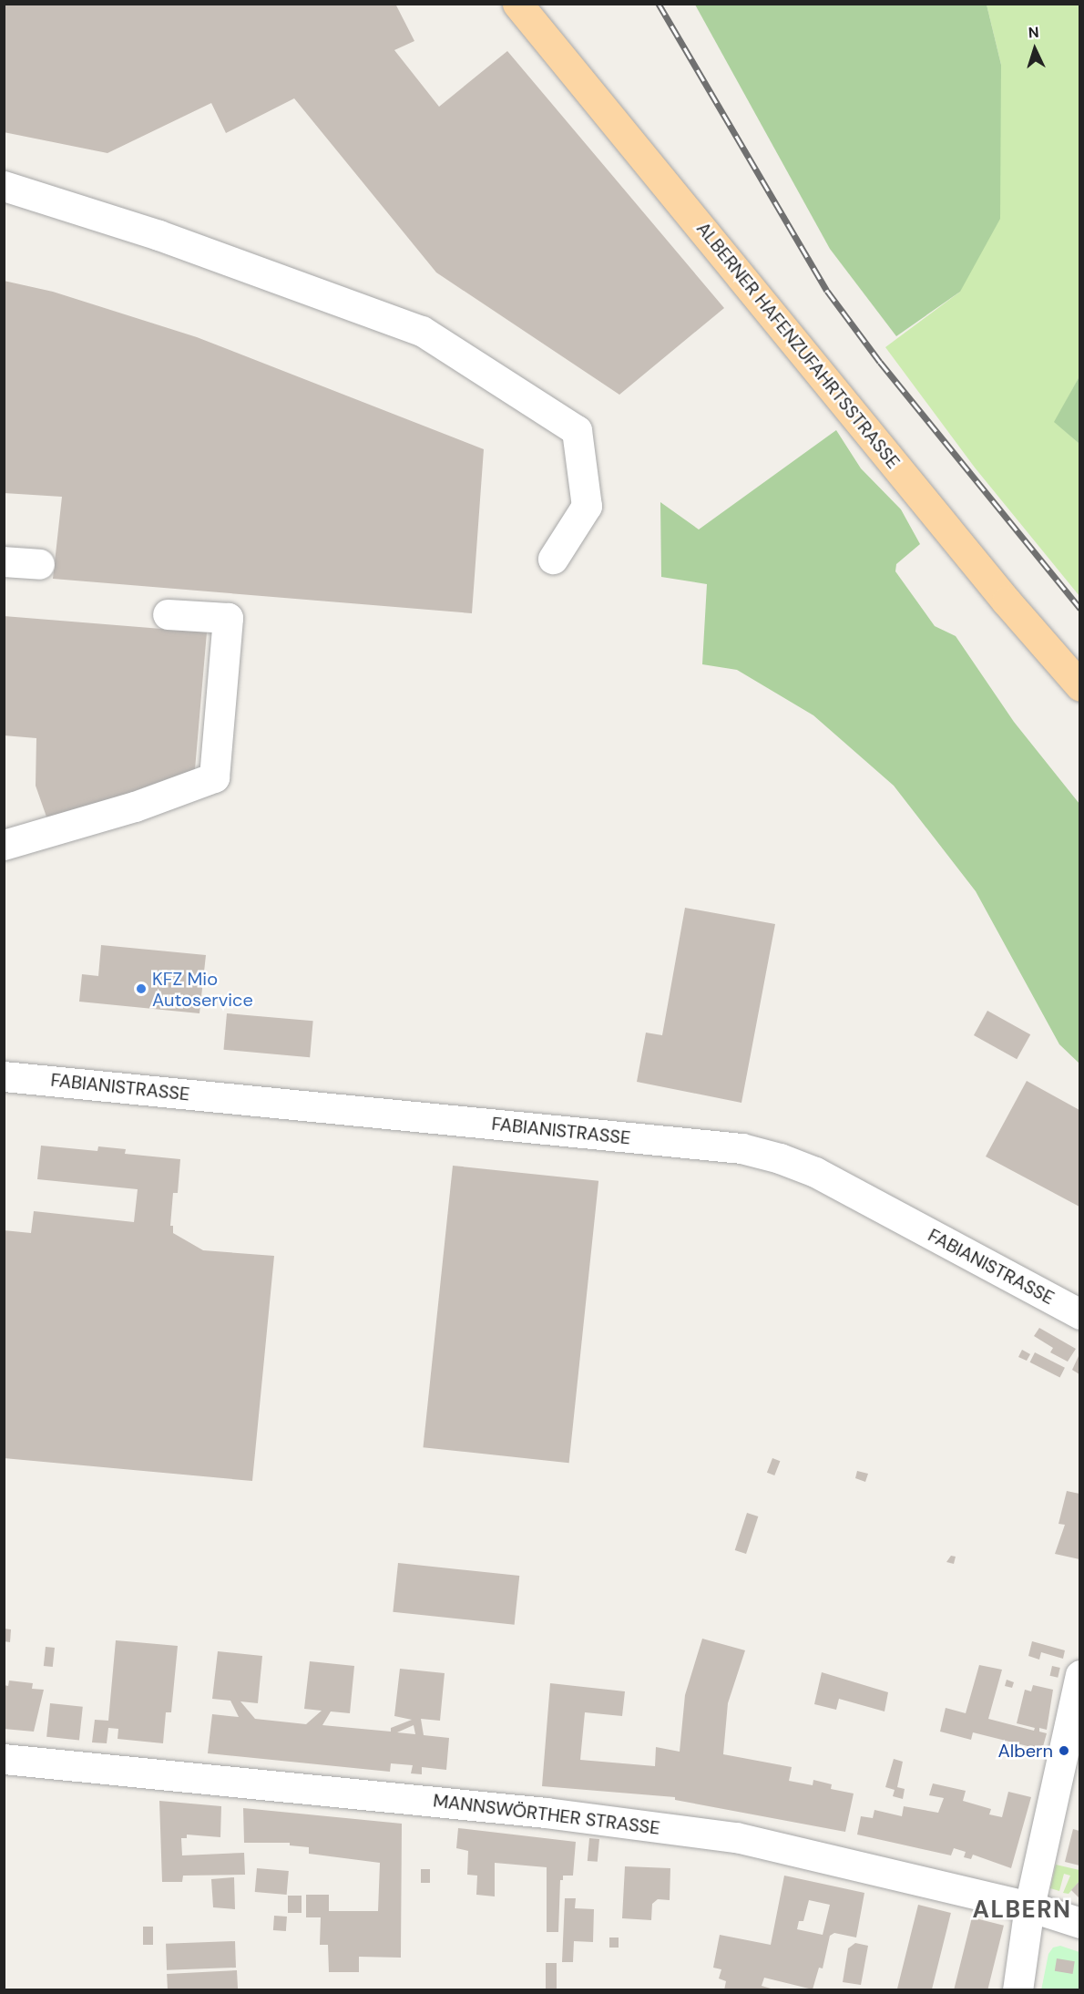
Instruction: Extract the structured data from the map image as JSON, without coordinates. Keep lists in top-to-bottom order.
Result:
{
  "streets": {
    "main road": ["ALBERNER HAFENZUFAHRTSSTRASSE"],
    "street": ["FABIANISTRASSE", "MANNSWÖRTHER STRASSE"]
  },
  "districts": ["ALBERN"],
  "places": ["KFZ Mio Autoservice", "Albern"],
  "north": "top"
}
